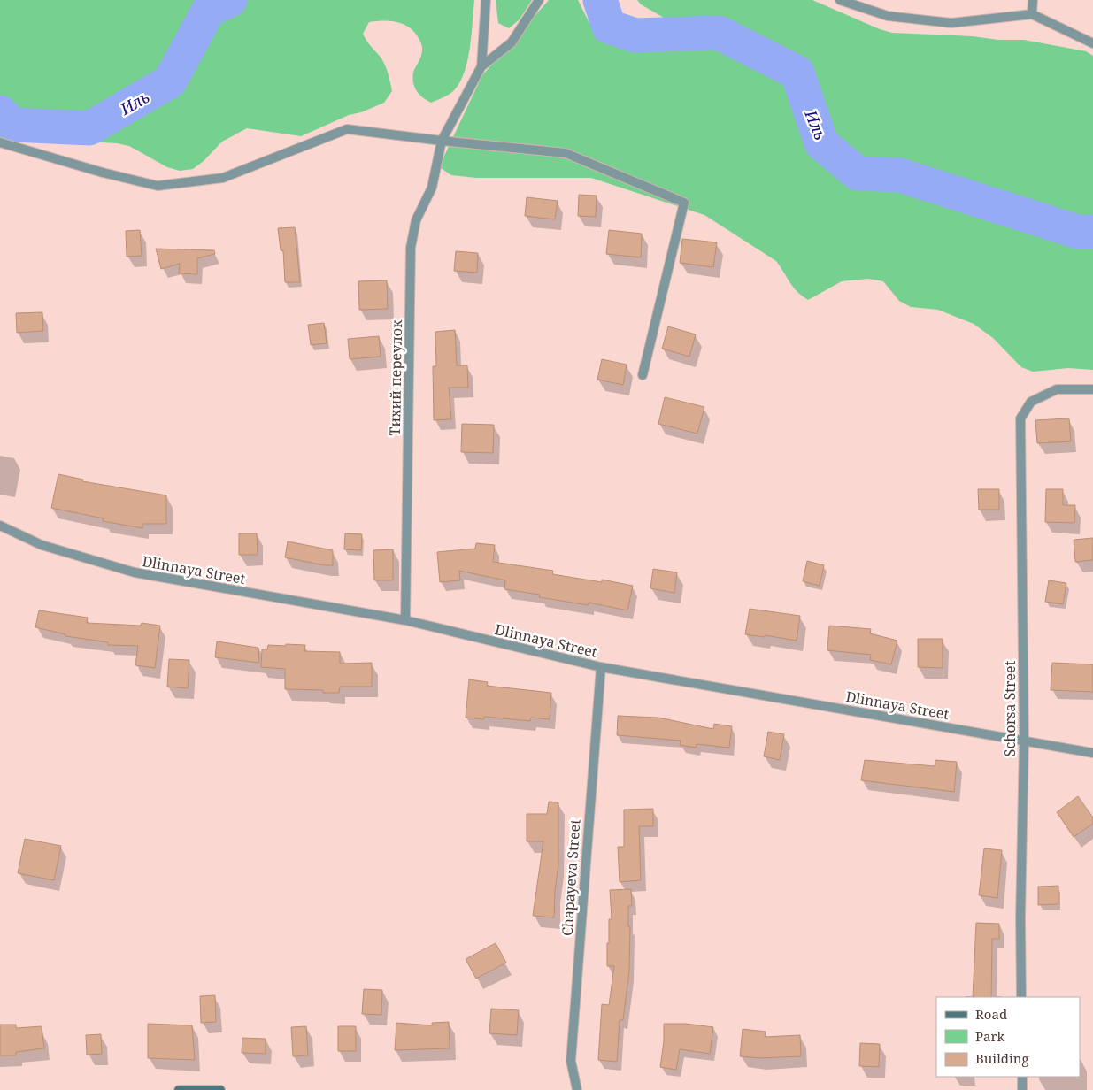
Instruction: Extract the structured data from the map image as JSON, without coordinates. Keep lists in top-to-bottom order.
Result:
{
  "streets": {
    "street": [
      "Тихий переулок",
      "Dlinnaya Street",
      "Schorsa Street",
      "Chapayeva Street"
    ]
  },
  "crossings": [
    ["Тихий переулок", "Dlinnaya Street"],
    ["Dlinnaya Street", "Schorsa Street"],
    ["Dlinnaya Street", "Chapayeva Street"]
  ],
  "water": ["Иль"],
  "legend": ["Road", "Park", "Building"]
}
